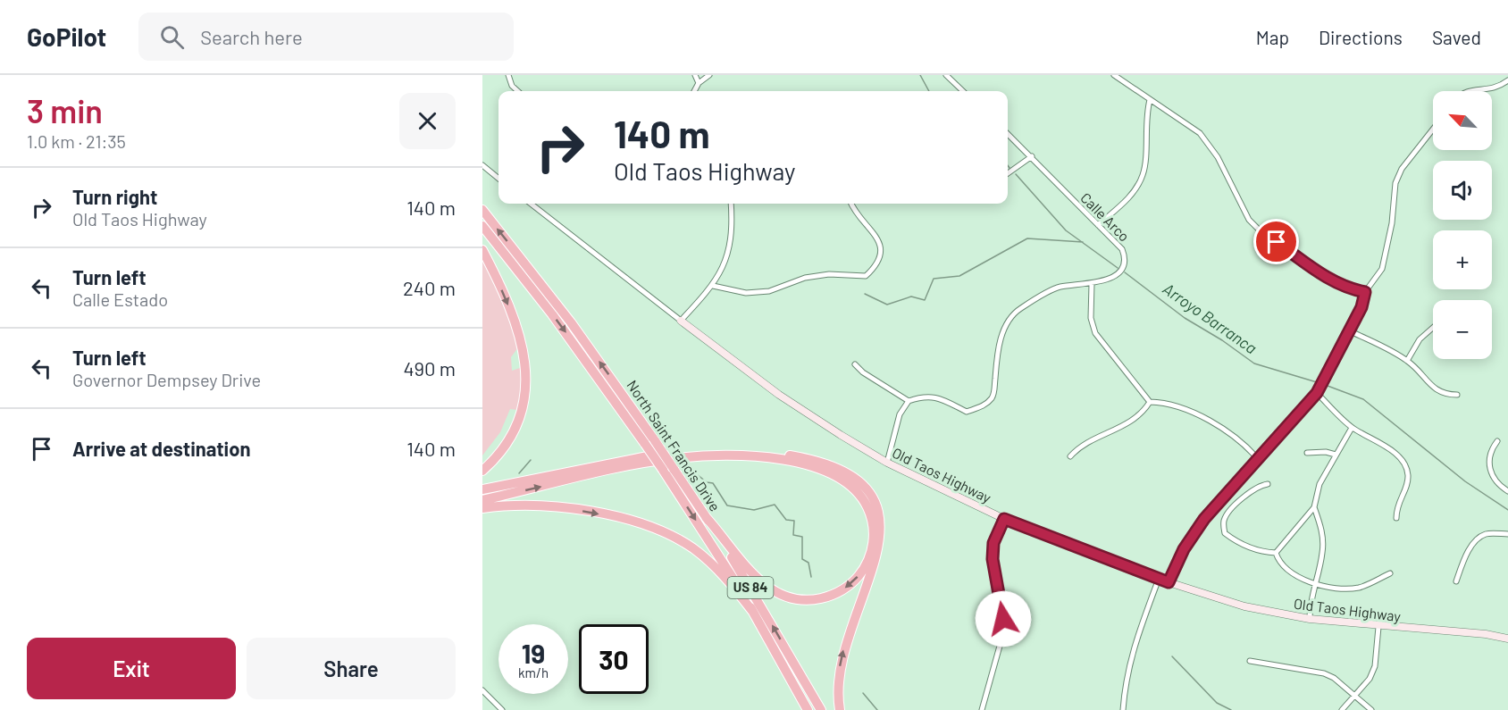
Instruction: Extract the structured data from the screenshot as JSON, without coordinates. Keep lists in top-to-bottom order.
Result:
{
  "streets": {
    "highway": ["North Saint Francis Drive", "US 84"],
    "street": ["Calle Arco", "Old Taos Highway"]
  },
  "water": ["Arroyo Barranca"],
  "north": "top left",
  "page": {
    "header": "GoPilot",
    "search": "Search here",
    "nav": ["Map", "Directions", "Saved"],
    "heading": ["3 min", "1.0 km · 21:35"],
    "map_buttons": ["+", "−"],
    "turn": ["140 m", "Old Taos Highway"],
    "list": [
      {
        "name": "Turn right",
        "note": "Old Taos Highway",
        "value": "140 m"
      },
      {
        "name": "Turn left",
        "note": "Calle Estado",
        "value": "240 m"
      },
      {
        "name": "Turn left",
        "note": "Governor Dempsey Drive",
        "value": "490 m"
      },
      {
        "name": "Arrive at destination",
        "value": "140 m"
      }
    ],
    "speed": "19 km/h",
    "limit": "30",
    "buttons": ["Exit", "Share"]
  }
}
